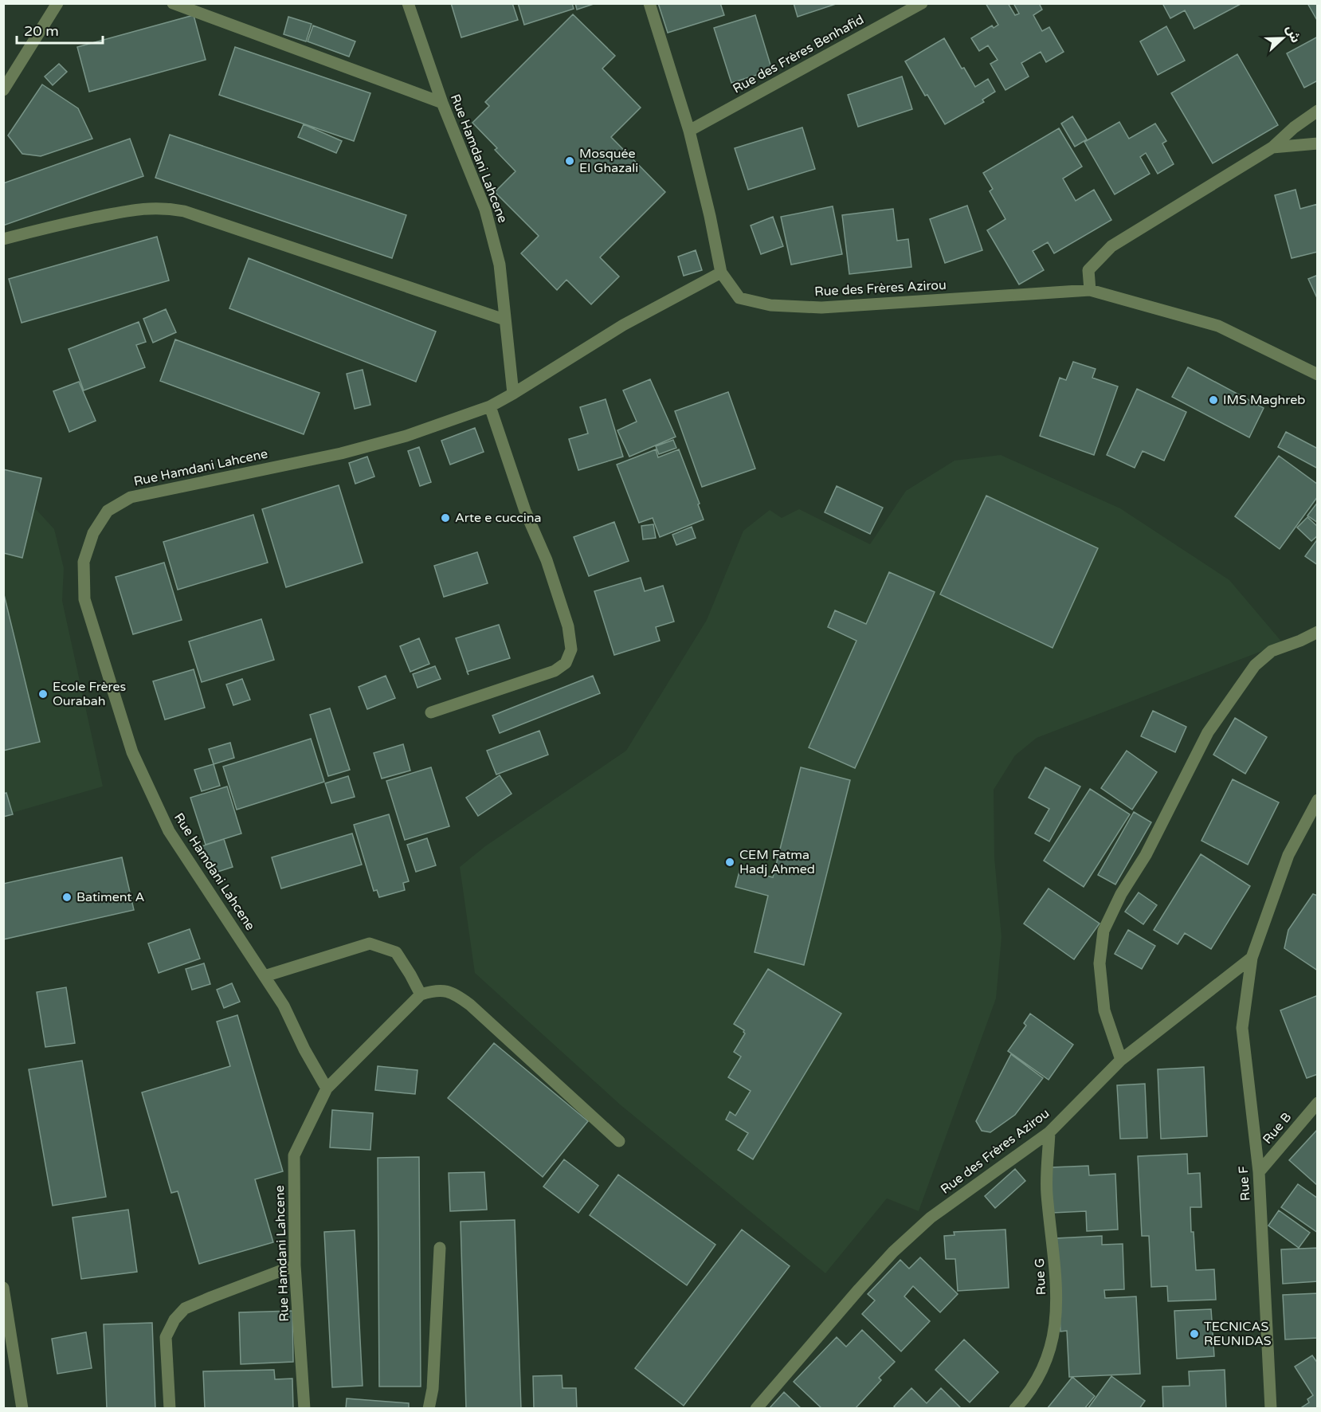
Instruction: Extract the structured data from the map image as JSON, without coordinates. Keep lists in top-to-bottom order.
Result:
{
  "streets": {
    "street": [
      "Rue des Frères Benhafid",
      "Rue Hamdani Lahcene",
      "Rue des Frères Azirou",
      "Rue B",
      "Rue F",
      "Rue G"
    ]
  },
  "crossings": [
    ["Rue des Frères Benhafid", "Rue des Frères Azirou"],
    ["Rue des Frères Azirou", "Rue F"],
    ["Rue des Frères Azirou", "Rue G"],
    ["Rue B", "Rue F"]
  ],
  "places": [
    "Mosquée El Ghazali",
    "IMS Maghreb",
    "Arte e cuccina",
    "Ecole Frères Ourabah",
    "CEM Fatma Hadj Ahmed",
    "Batiment A",
    "TECNICAS REUNIDAS"
  ],
  "scale_bar": "20 m",
  "north": "right"
}
